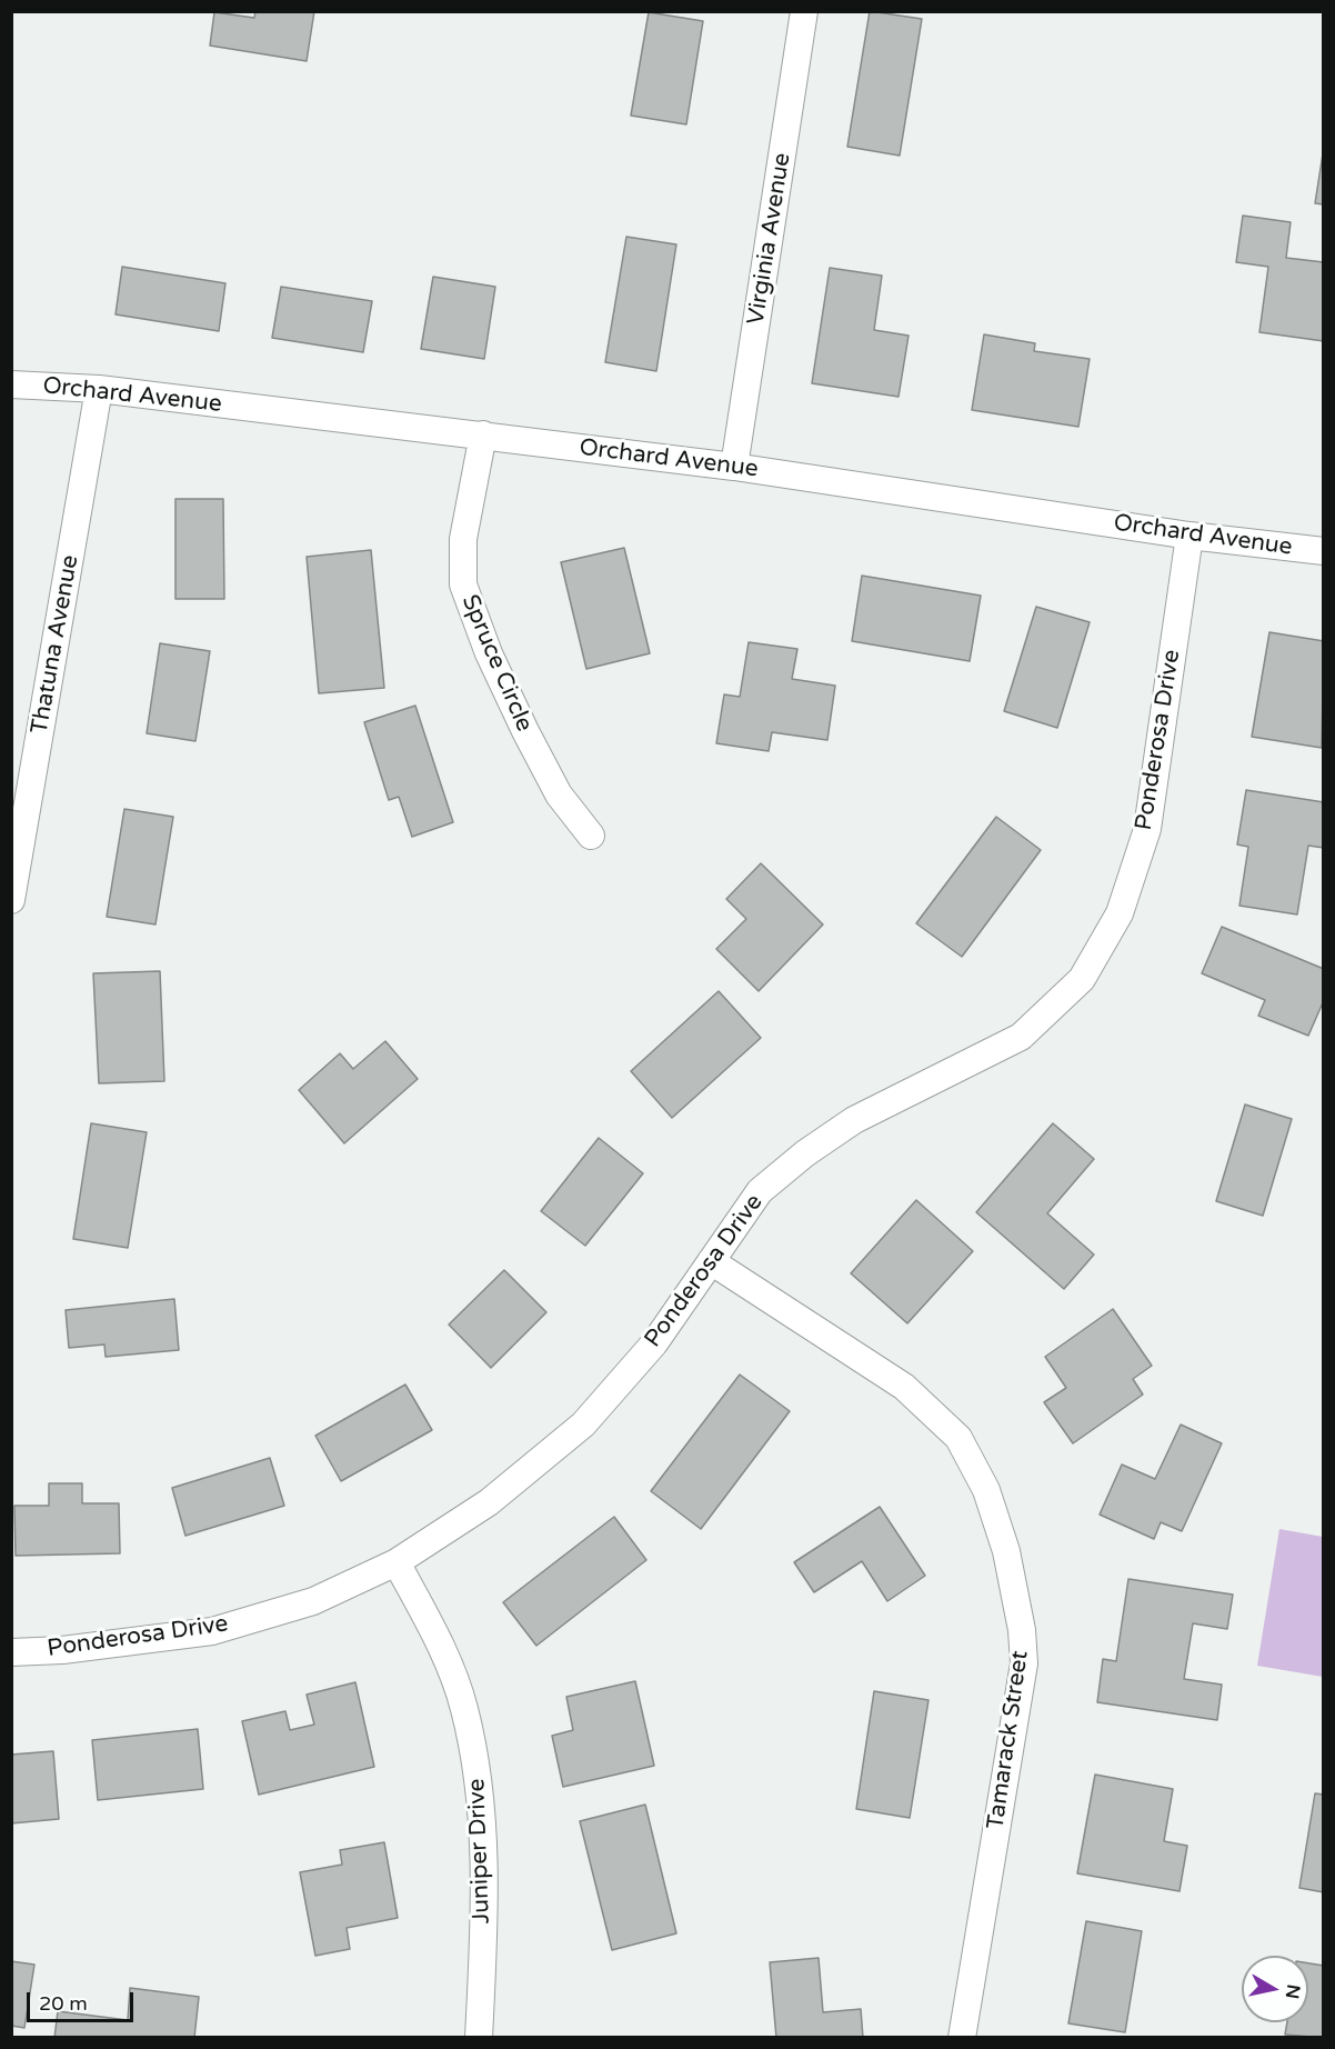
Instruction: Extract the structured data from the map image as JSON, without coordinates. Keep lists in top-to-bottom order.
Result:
{
  "streets": {
    "street": [
      "Virginia Avenue",
      "Orchard Avenue",
      "Thatuna Avenue",
      "Spruce Circle",
      "Ponderosa Drive",
      "Tamarack Street",
      "Juniper Drive"
    ]
  },
  "crossings": [
    ["Virginia Avenue", "Orchard Avenue"],
    ["Orchard Avenue", "Thatuna Avenue"],
    ["Orchard Avenue", "Spruce Circle"],
    ["Orchard Avenue", "Ponderosa Drive"],
    ["Ponderosa Drive", "Tamarack Street"],
    ["Ponderosa Drive", "Juniper Drive"]
  ],
  "scale_bar": "20 m",
  "north": "right"
}
